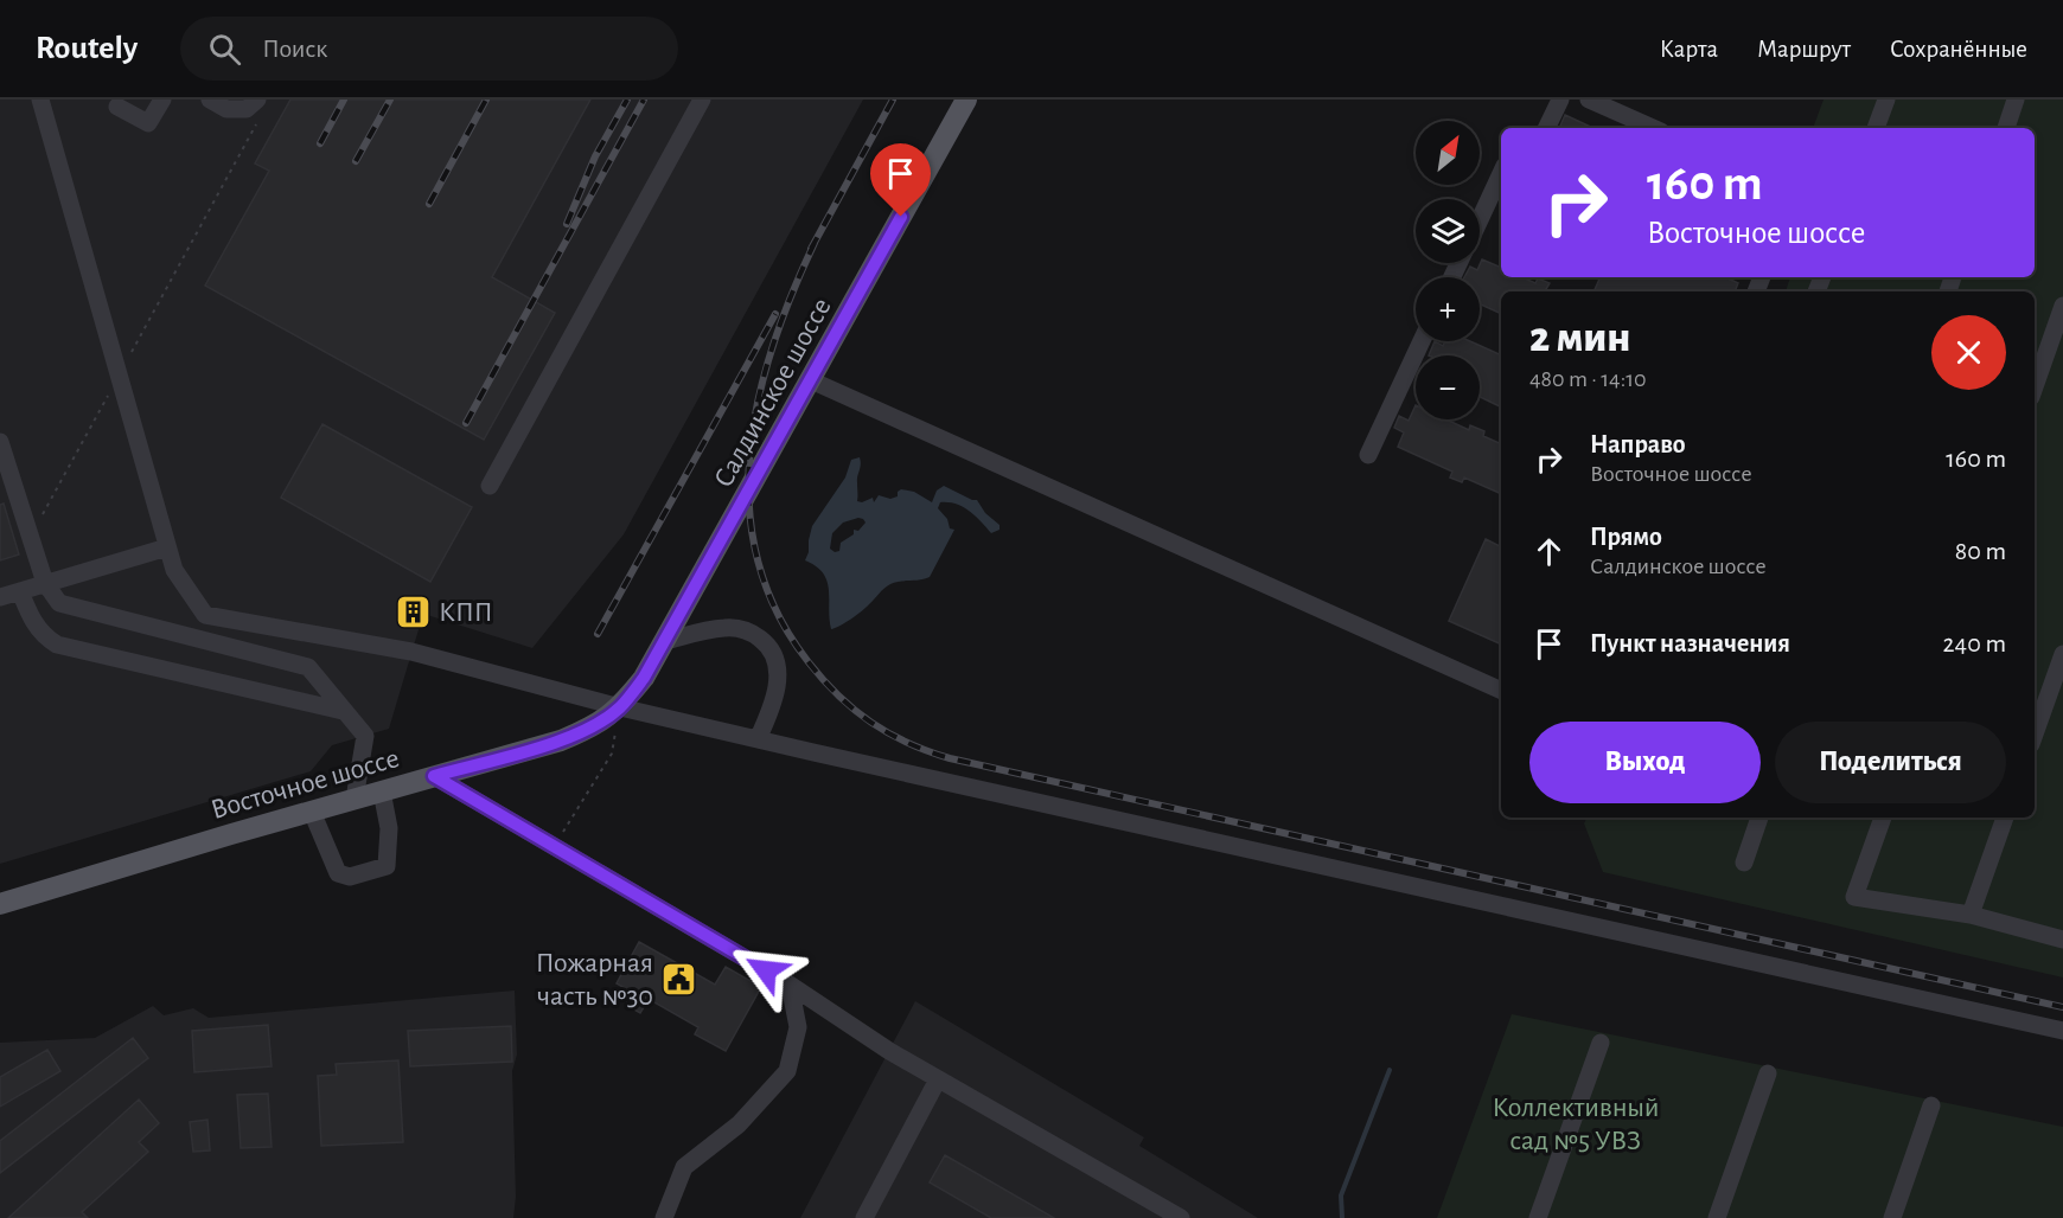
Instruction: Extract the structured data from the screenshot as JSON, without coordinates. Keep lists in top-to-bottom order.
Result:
{
  "streets": {
    "main road": ["Салдинское шоссе", "Восточное шоссе"]
  },
  "crossings": [
    ["Салдинское шоссе", "Восточное шоссе"]
  ],
  "parks": ["Коллективный сад №5 УВЗ"],
  "places": {
    "building": ["КПП"],
    "public building": ["Пожарная часть №30"]
  },
  "north": "top right",
  "page": {
    "header": "Routely",
    "search": "Поиск",
    "nav": ["Карта", "Маршрут", "Сохранённые"],
    "map_buttons": ["+", "−"],
    "turn": ["160 m", "Восточное шоссе"],
    "heading": ["2 мин", "480 m · 14:10"],
    "list": [
      {
        "name": "Направо",
        "note": "Восточное шоссе",
        "value": "160 m"
      },
      {
        "name": "Прямо",
        "note": "Салдинское шоссе",
        "value": "80 m"
      },
      {
        "name": "Пункт назначения",
        "value": "240 m"
      }
    ],
    "buttons": ["Выход", "Поделиться"]
  }
}
